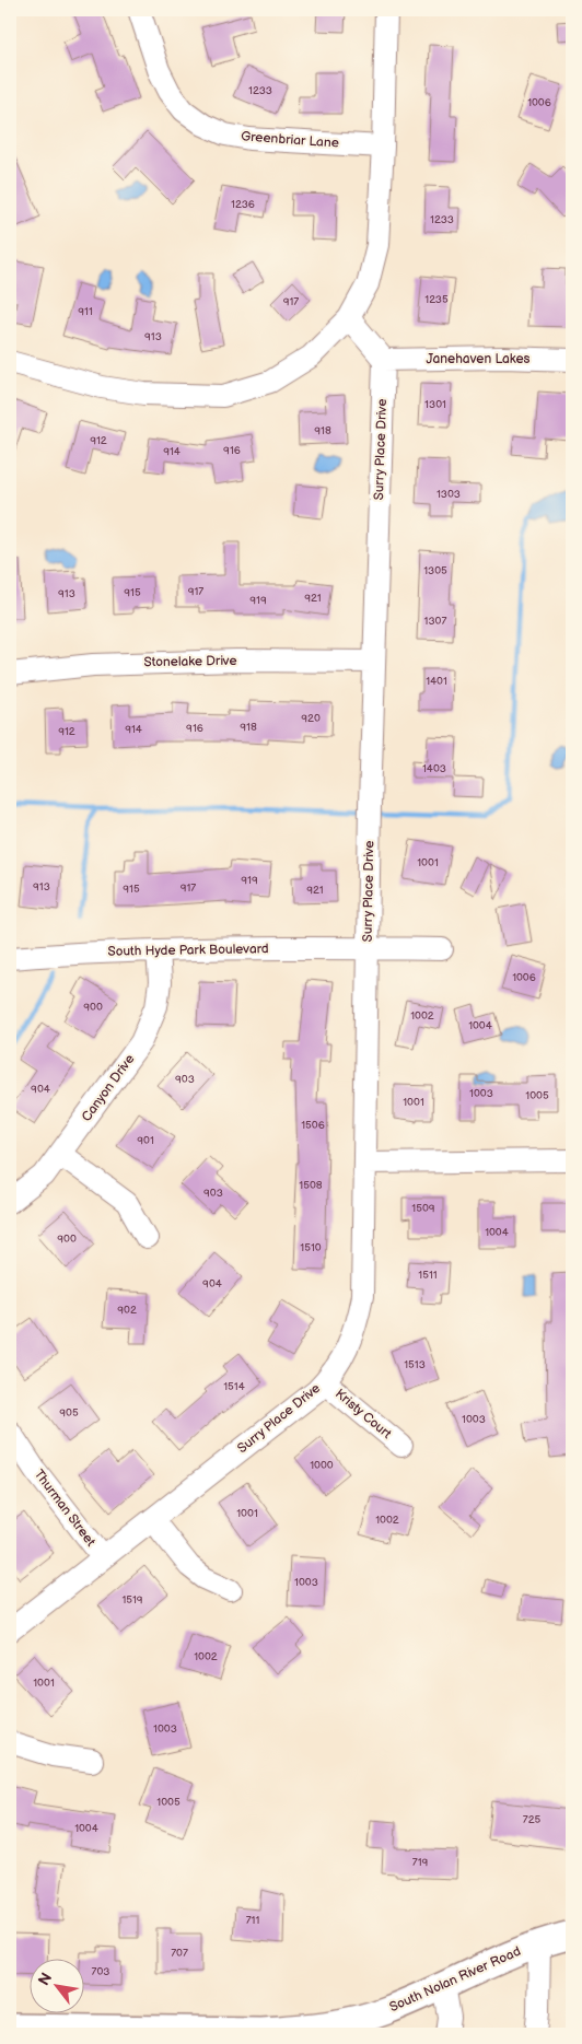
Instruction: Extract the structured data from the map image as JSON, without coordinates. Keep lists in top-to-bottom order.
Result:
{
  "streets": {
    "main road": ["South Nolan River Road"],
    "street": [
      "Greenbriar Lane",
      "Janehaven Lakes",
      "Surry Place Drive",
      "Stonelake Drive",
      "South Hyde Park Boulevard",
      "Canyon Drive",
      "Kristy Court",
      "Thurman Street"
    ]
  },
  "crossings": [
    ["Janehaven Lakes", "Surry Place Drive"],
    ["Surry Place Drive", "Stonelake Drive"],
    ["Surry Place Drive", "South Hyde Park Boulevard"],
    ["Surry Place Drive", "Kristy Court"],
    ["Surry Place Drive", "Thurman Street"],
    ["South Hyde Park Boulevard", "Canyon Drive"]
  ],
  "house_numbers": [
    "1233",
    "1006",
    "1236",
    "1233",
    "1235",
    "917",
    "911",
    "913",
    "1301",
    "918",
    "912",
    "916",
    "914",
    "1303",
    "1305",
    "917",
    "915",
    "913",
    "921",
    "919",
    "1307",
    "1401",
    "920",
    "918",
    "916",
    "914",
    "912",
    "1403",
    "1001",
    "919",
    "913",
    "917",
    "915",
    "921",
    "1006",
    "900",
    "1002",
    "1004",
    "903",
    "904",
    "1003",
    "1005",
    "1001",
    "1506",
    "901",
    "1508",
    "903",
    "1509",
    "1004",
    "900",
    "1510",
    "1511",
    "904",
    "902",
    "1513",
    "1514",
    "905",
    "1003",
    "1000",
    "1001",
    "1002",
    "1003",
    "1519",
    "1002",
    "1001",
    "1003",
    "1005",
    "725",
    "1004",
    "719",
    "711",
    "707",
    "703"
  ],
  "north": "top left"
}
